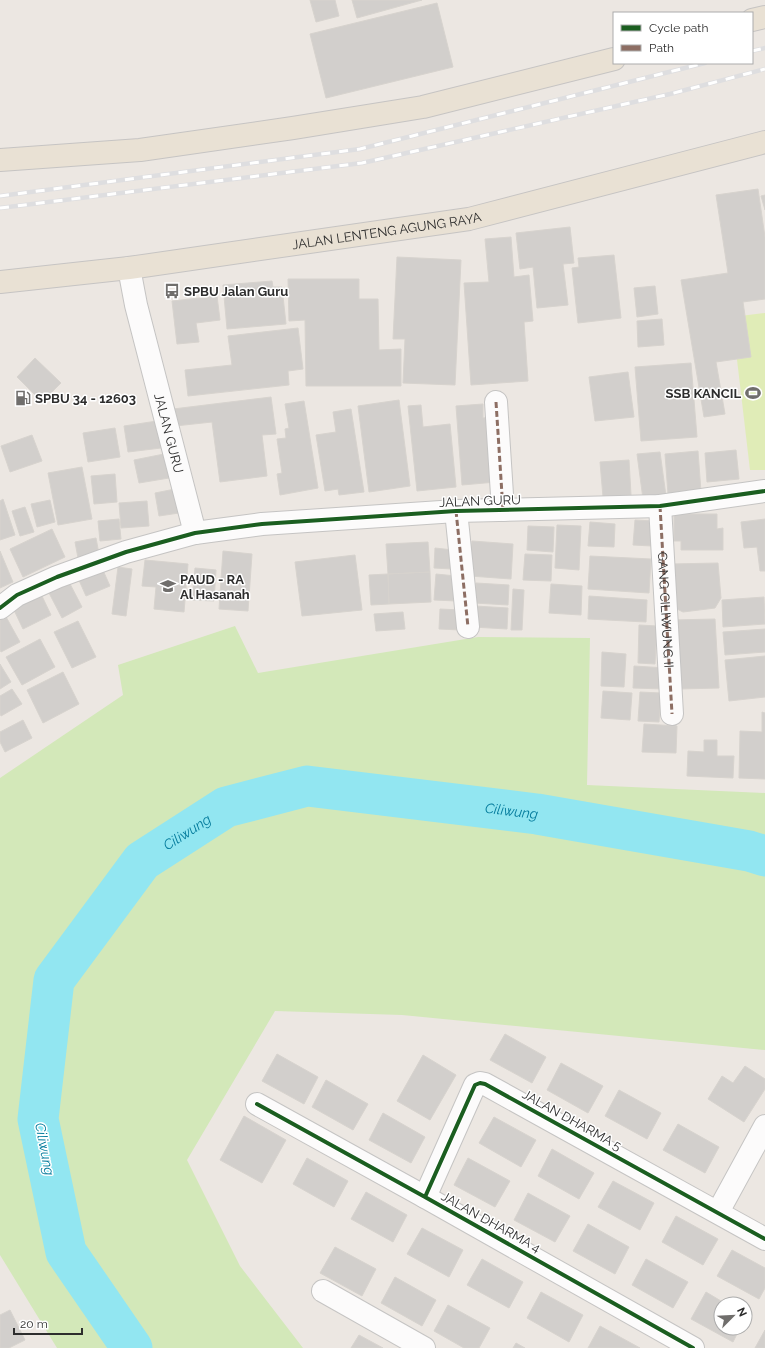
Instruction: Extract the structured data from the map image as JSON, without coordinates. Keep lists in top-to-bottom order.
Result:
{
  "streets": {
    "main road": ["JALAN LENTENG AGUNG RAYA"],
    "street": [
      "JALAN GURU",
      "GANG CILIWUNG II",
      "JALAN DHARMA 5",
      "JALAN DHARMA 4"
    ]
  },
  "crossings": [
    ["JALAN LENTENG AGUNG RAYA", "JALAN GURU"],
    ["JALAN GURU", "GANG CILIWUNG II"],
    ["JALAN DHARMA 5", "JALAN DHARMA 4"]
  ],
  "water": ["Ciliwung"],
  "places": {
    "bus stop": ["SPBU Jalan Guru"],
    "sports": ["SSB KANCIL"],
    "fuel station": ["SPBU 34 - 12603"],
    "school or university": ["PAUD - RA Al Hasanah"]
  },
  "legend": ["Cycle path", "Path"],
  "scale_bar": "20 m",
  "north": "top right"
}
